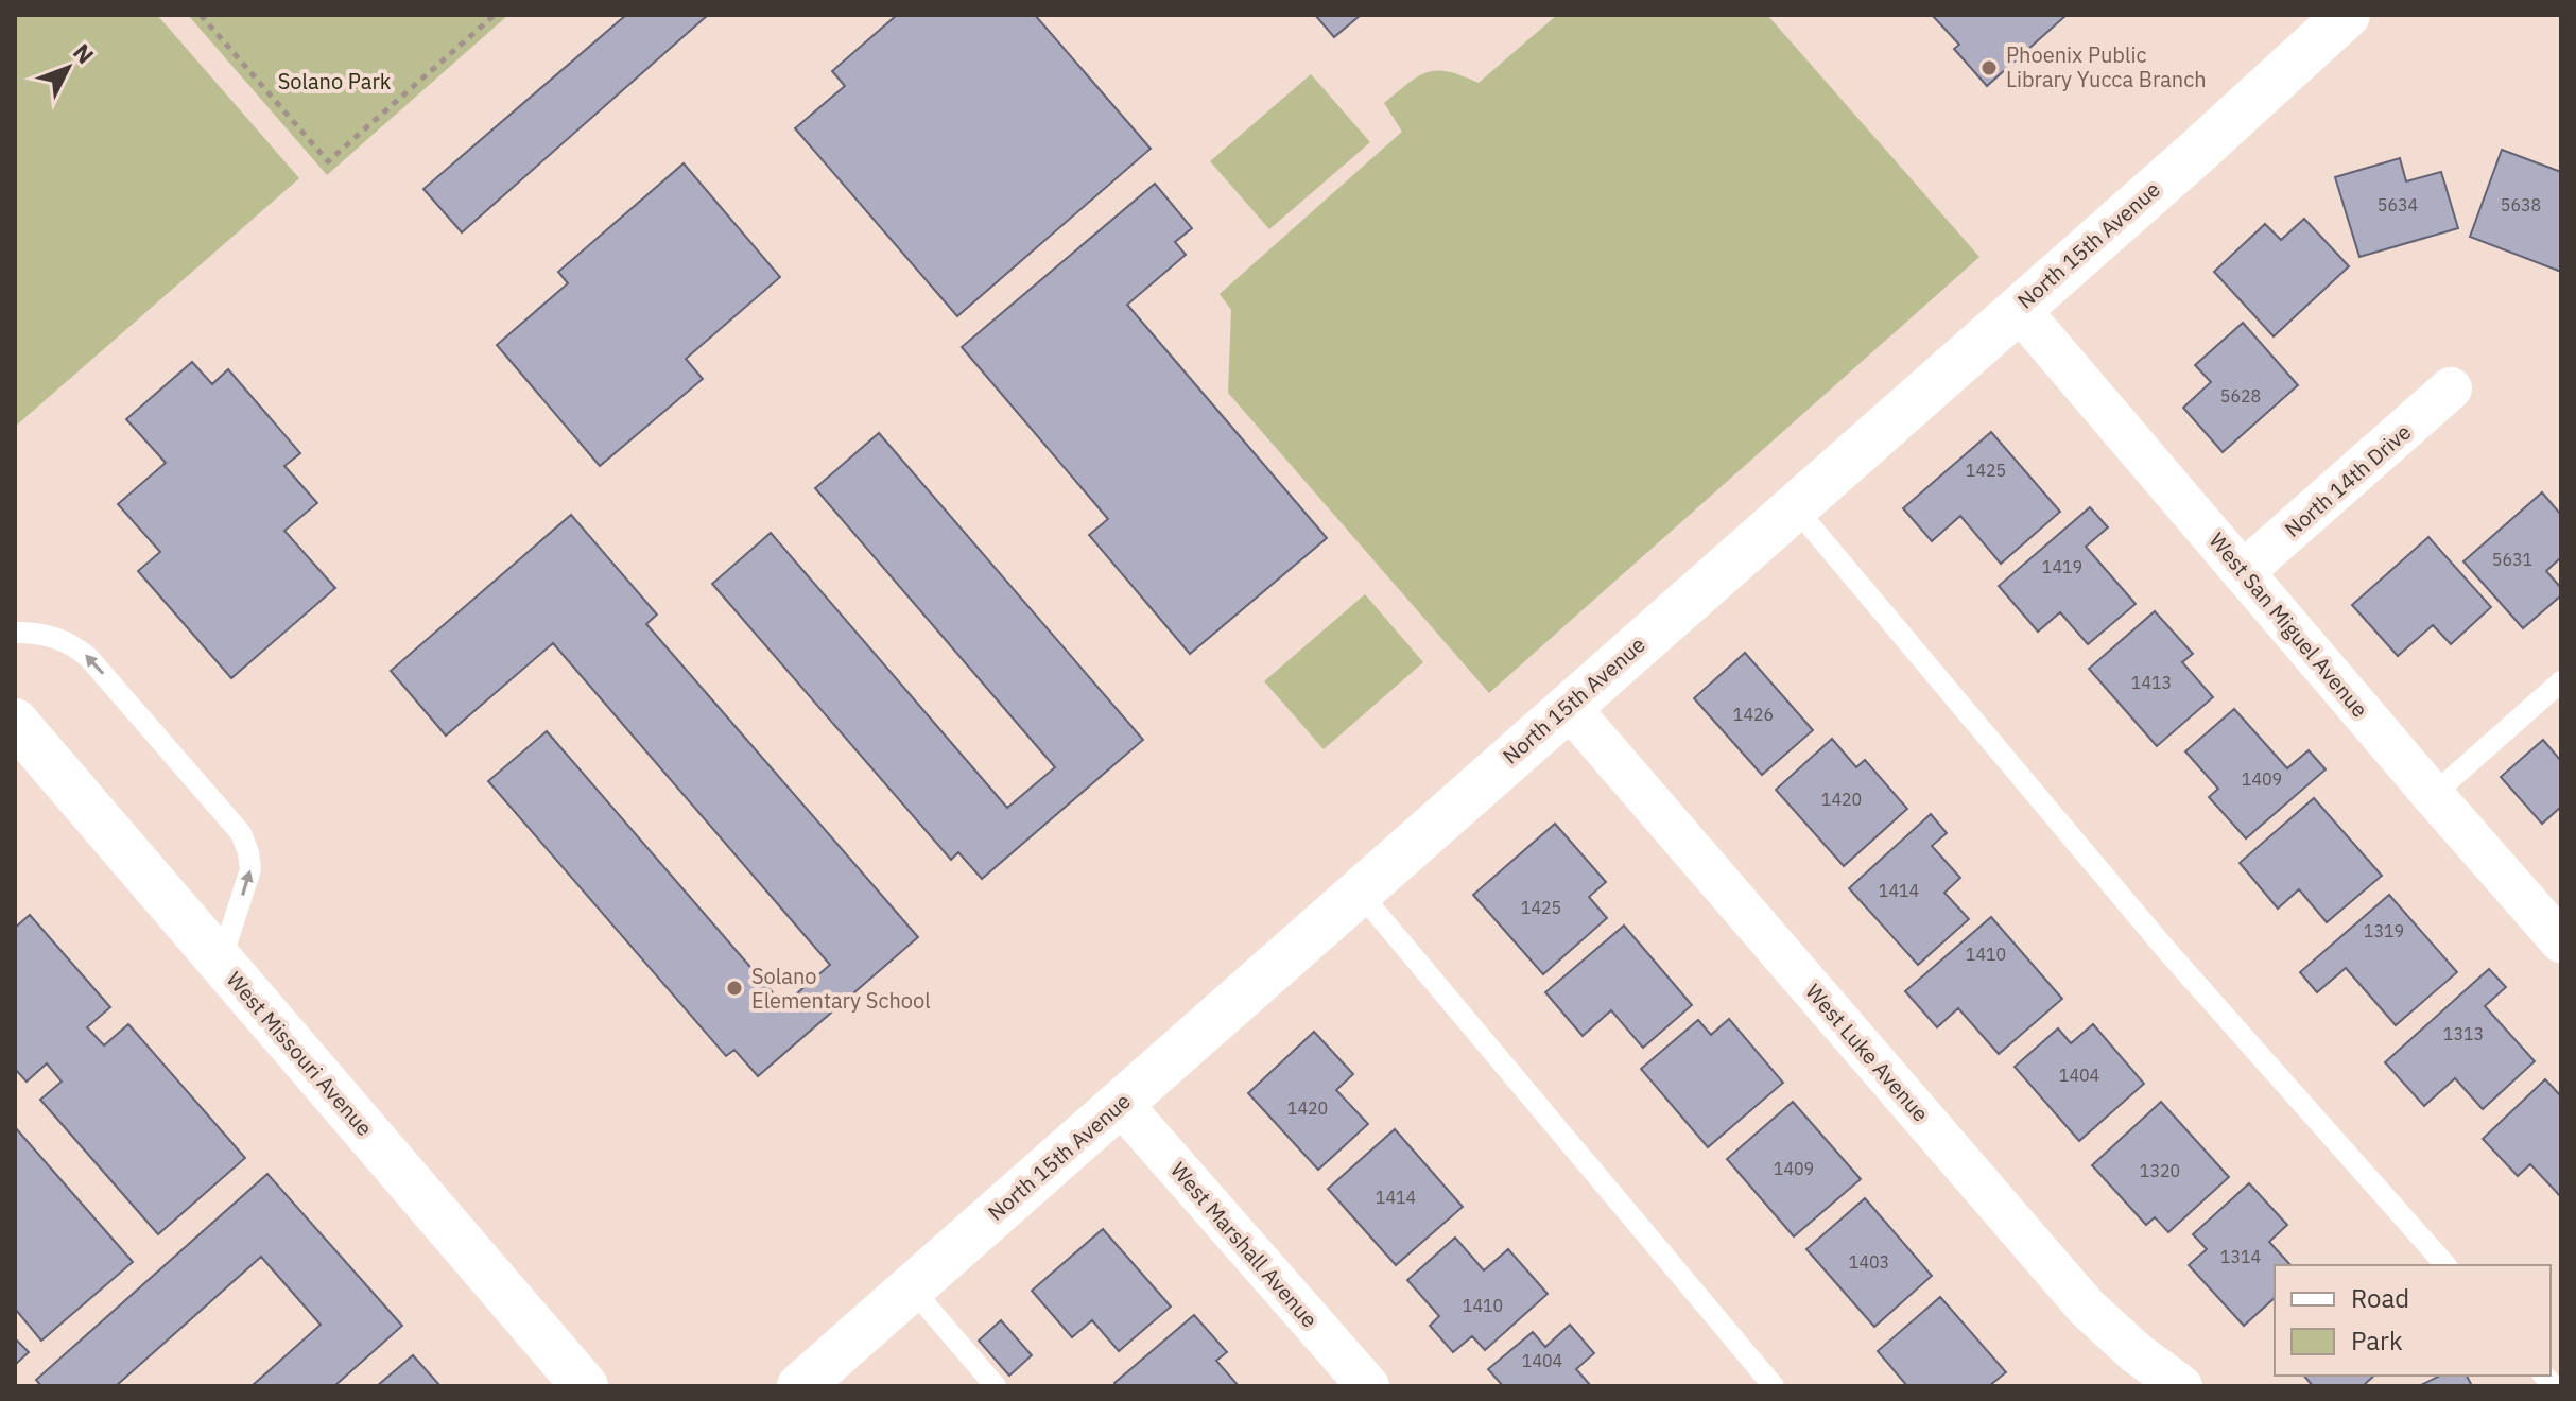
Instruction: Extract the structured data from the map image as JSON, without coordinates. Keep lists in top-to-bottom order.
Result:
{
  "streets": {
    "street": [
      "North 15th Avenue",
      "North 14th Drive",
      "West San Miguel Avenue",
      "West Luke Avenue",
      "West Missouri Avenue",
      "West Marshall Avenue"
    ]
  },
  "crossings": [
    ["North 15th Avenue", "West San Miguel Avenue"],
    ["North 15th Avenue", "West Luke Avenue"],
    ["North 15th Avenue", "West Marshall Avenue"],
    ["North 14th Drive", "West San Miguel Avenue"]
  ],
  "parks": ["Solano Park"],
  "places": ["Phoenix Public Library Yucca Branch", "Solano Elementary School"],
  "house_numbers": [
    "5634",
    "5638",
    "5628",
    "1425",
    "5631",
    "1419",
    "1413",
    "1426",
    "1409",
    "1420",
    "1414",
    "1425",
    "1319",
    "1410",
    "1313",
    "1404",
    "1420",
    "1409",
    "1320",
    "1414",
    "1314",
    "1403",
    "1410",
    "1404"
  ],
  "legend": ["Road", "Park"],
  "north": "top right"
}
